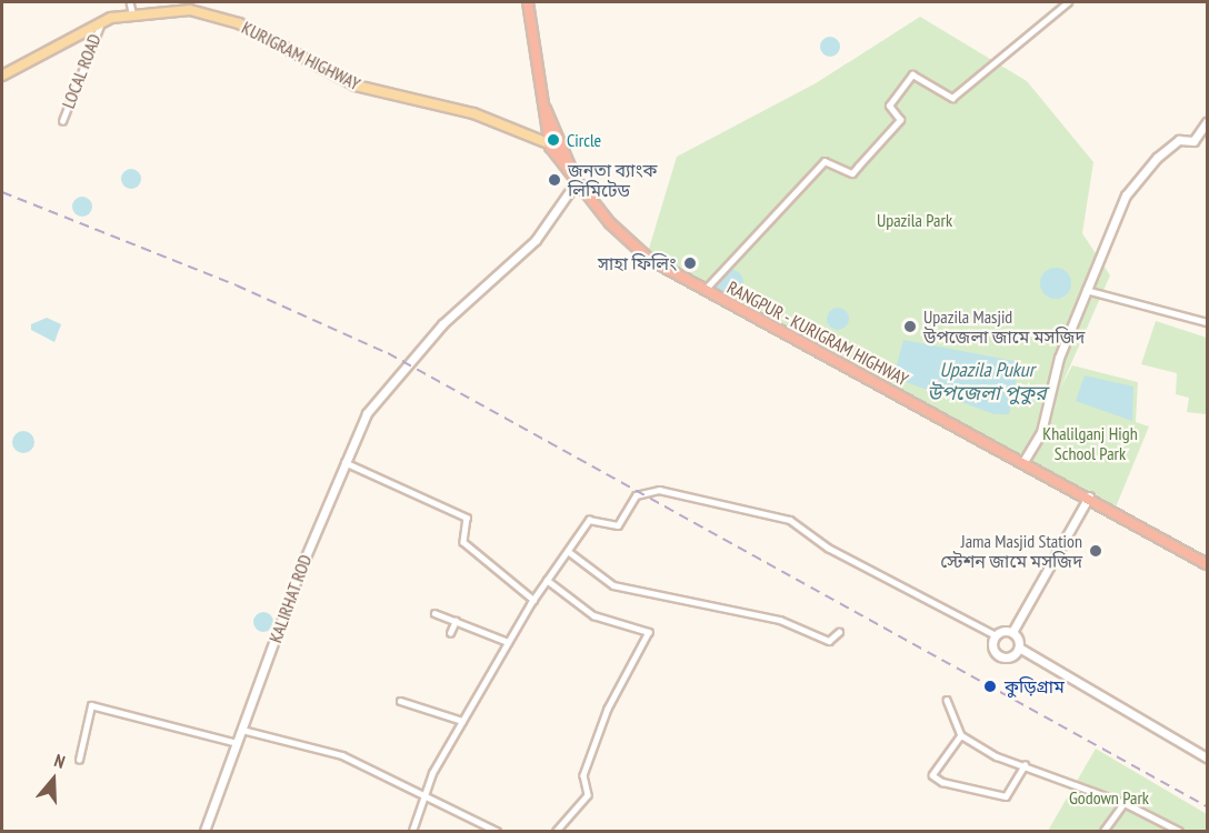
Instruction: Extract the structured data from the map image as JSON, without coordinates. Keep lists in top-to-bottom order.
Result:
{
  "streets": {
    "highway": ["RANGPUR - KURIGRAM HIGHWAY"],
    "main road": ["KURIGRAM HIGHWAY"],
    "street": ["LOCAL ROAD", "KALIRHAT ROD"]
  },
  "crossings": [
    ["KURIGRAM HIGHWAY", "LOCAL ROAD"],
    ["KURIGRAM HIGHWAY", "RANGPUR - KURIGRAM HIGHWAY"],
    ["RANGPUR - KURIGRAM HIGHWAY", "KALIRHAT ROD"]
  ],
  "water": ["Upazila Pukur উপজেলা পুকুর"],
  "parks": ["Upazila Park", "Khalilganj High School Park", "Godown Park"],
  "places": [
    "Circle",
    "জনতা ব্যাংক লিমিটেড",
    "সাহা ফিলিং",
    "Upazila Masjid উপজেলা জামে মসজিদ",
    "Jama Masjid Station স্টেশন জামে মসজিদ",
    "কুড়িগ্রাম"
  ],
  "north": "top"
}
